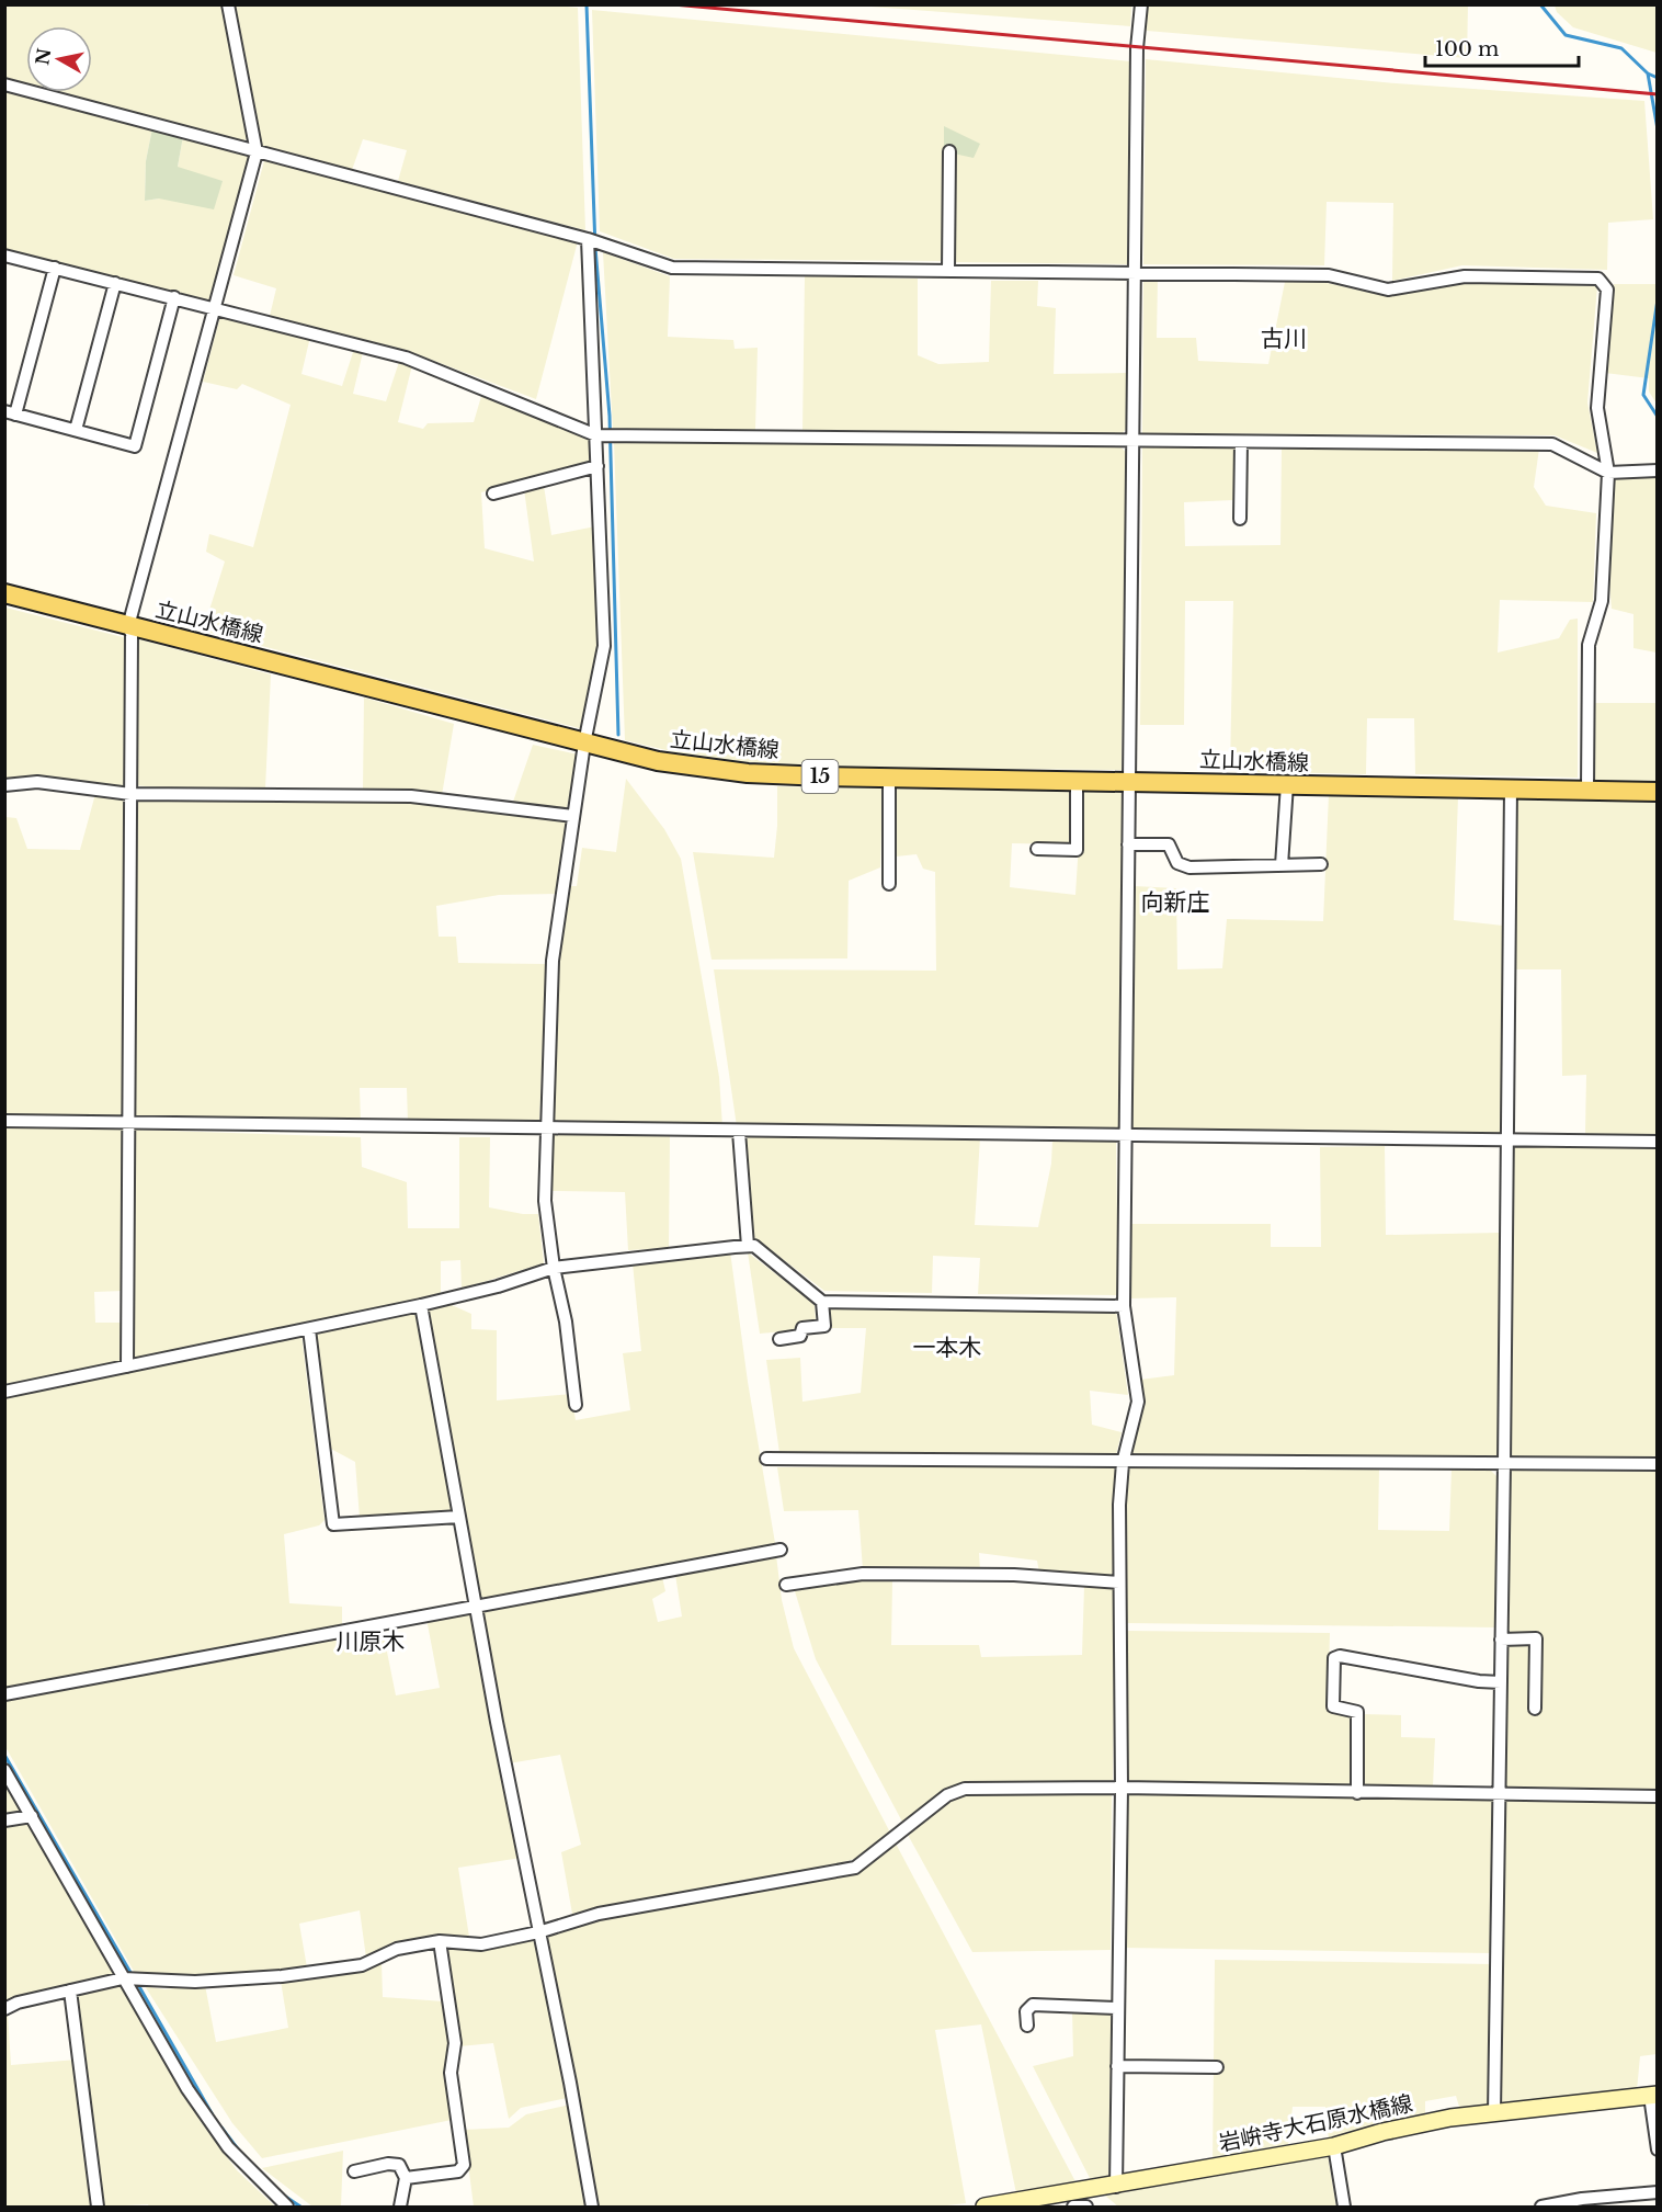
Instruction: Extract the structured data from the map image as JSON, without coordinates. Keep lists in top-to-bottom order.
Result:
{
  "streets": {
    "main road": ["立山水橋線", "15", "岩峅寺大石原水橋線"]
  },
  "districts": [
    "古川",
    "向新庄",
    "一本木",
    "川原木"
  ],
  "scale_bar": "100 m",
  "north": "left"
}
